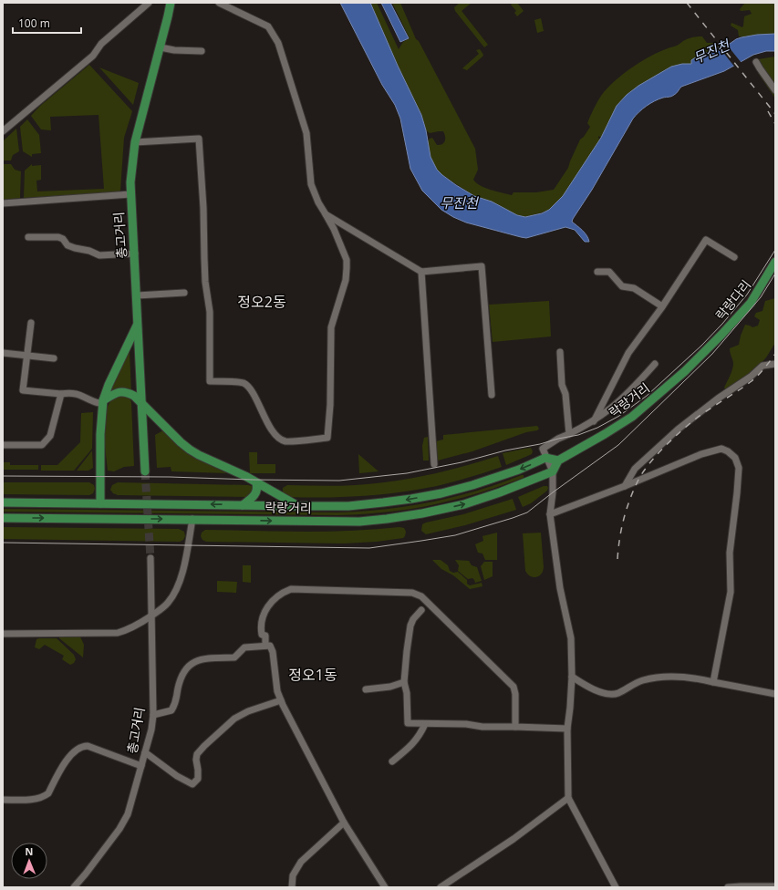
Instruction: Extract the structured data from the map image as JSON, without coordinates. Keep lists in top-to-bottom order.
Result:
{
  "streets": {
    "main road": ["총고거리", "락랑다리", "락랑거리"]
  },
  "crossings": [
    ["락랑다리", "락랑거리"]
  ],
  "districts": ["정오2동", "정오1동"],
  "water": ["무진천"],
  "scale_bar": "100 m",
  "north": "top"
}
